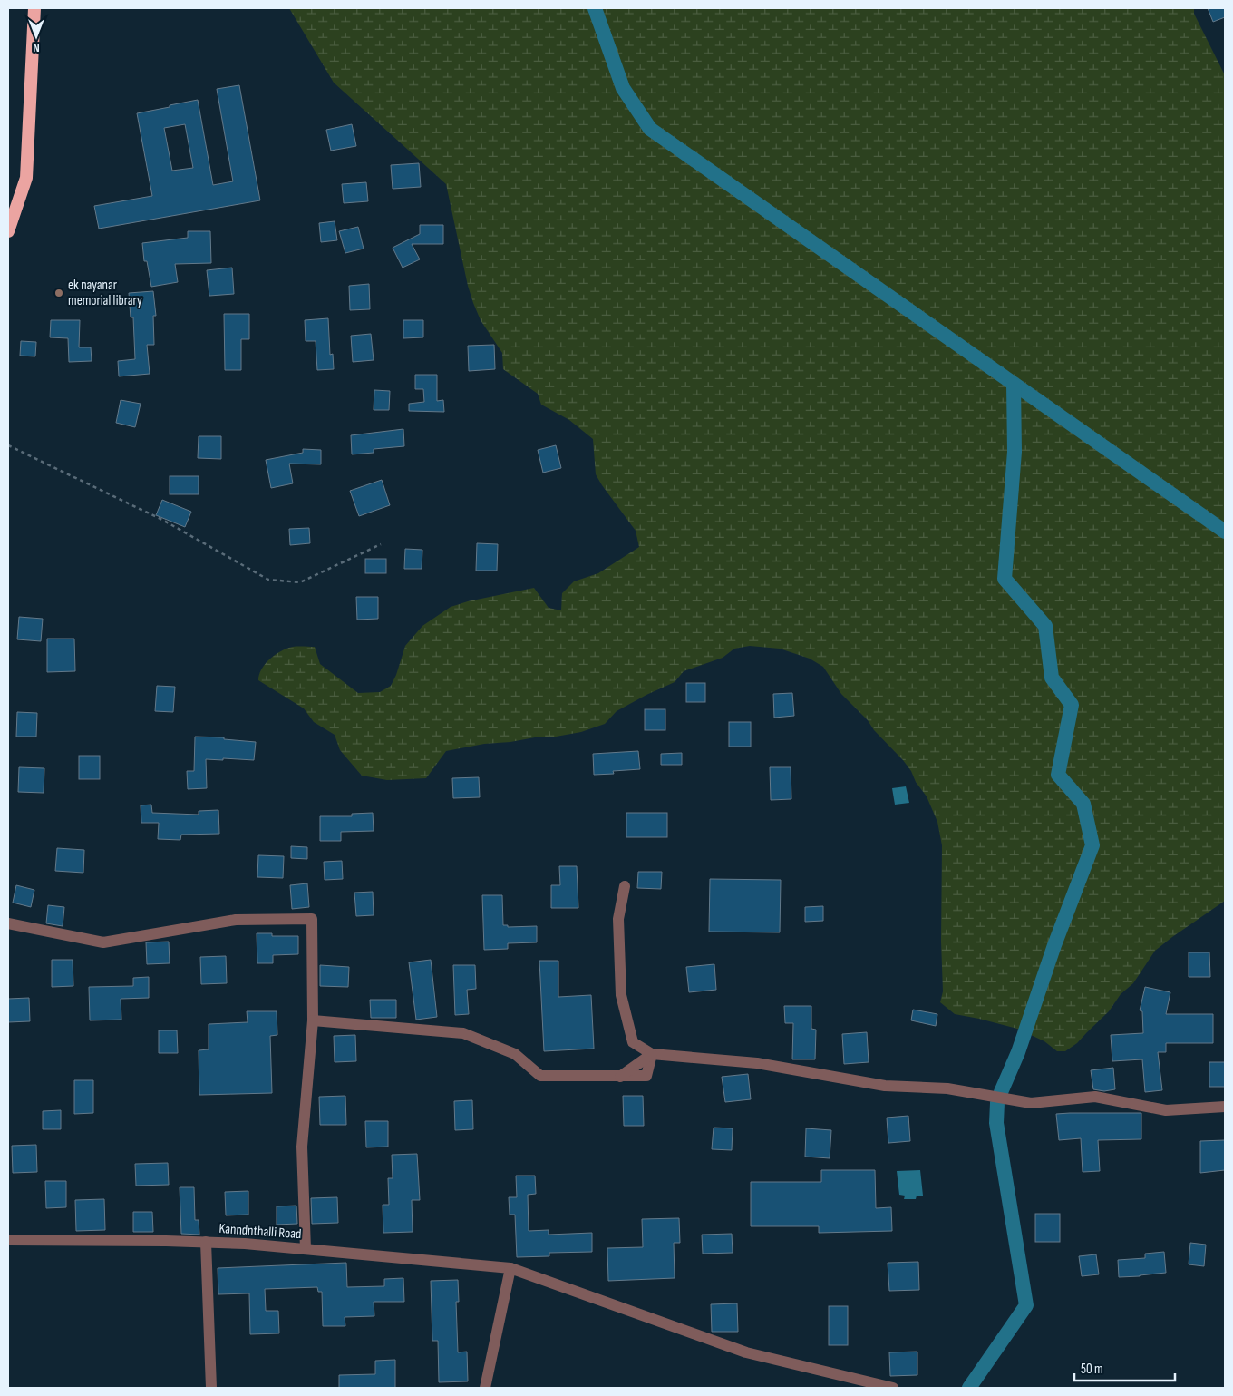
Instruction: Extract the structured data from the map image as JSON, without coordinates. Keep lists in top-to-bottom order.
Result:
{
  "streets": {
    "street": ["Kanndnthalli Road"]
  },
  "places": ["ek nayanar memorial library"],
  "scale_bar": "50 m",
  "north": "bottom"
}
